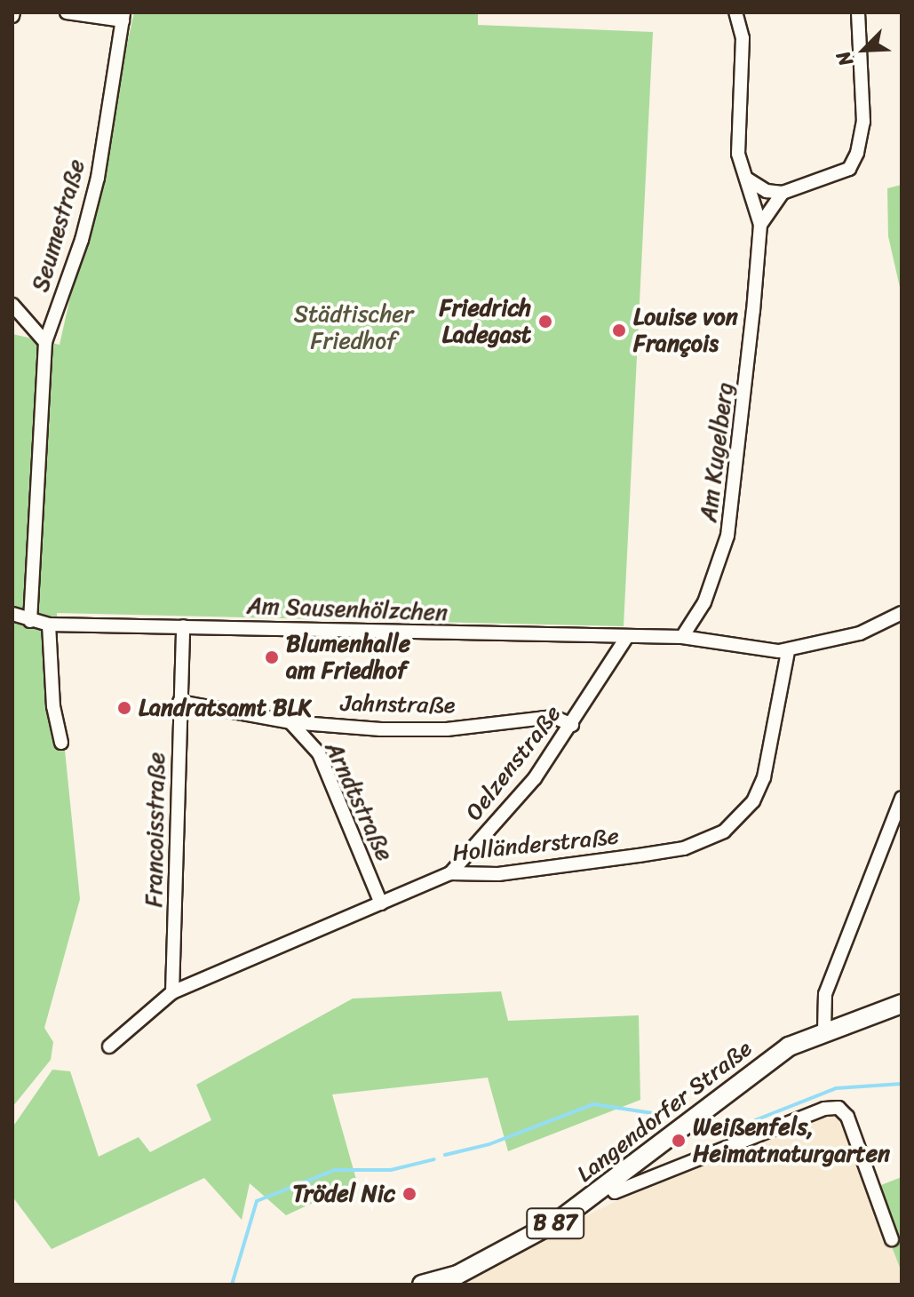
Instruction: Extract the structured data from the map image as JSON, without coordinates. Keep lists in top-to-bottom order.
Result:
{
  "streets": {
    "main road": ["Langendorfer Straße", "B 87"],
    "street": [
      "Seumestraße",
      "Am Kugelberg",
      "Am Sausenhölzchen",
      "Jahnstraße",
      "Oelzenstraße",
      "Arndtstraße",
      "Francoisstraße",
      "Holländerstraße"
    ]
  },
  "crossings": [
    ["Seumestraße", "Am Sausenhölzchen"],
    ["Am Kugelberg", "Am Sausenhölzchen"],
    ["Am Sausenhölzchen", "Oelzenstraße"],
    ["Am Sausenhölzchen", "Francoisstraße"],
    ["Am Sausenhölzchen", "Holländerstraße"],
    ["Jahnstraße", "Oelzenstraße"],
    ["Jahnstraße", "Arndtstraße"],
    ["Jahnstraße", "Francoisstraße"],
    ["Oelzenstraße", "Holländerstraße"],
    ["Arndtstraße", "Holländerstraße"],
    ["Francoisstraße", "Holländerstraße"]
  ],
  "parks": ["Städtischer Friedhof"],
  "places": [
    "Friedrich Ladegast",
    "Louise von François",
    "Blumenhalle am Friedhof",
    "Landratsamt BLK",
    "Weißenfels, Heimatnaturgarten",
    "Trödel Nic"
  ],
  "north": "bottom left"
}
